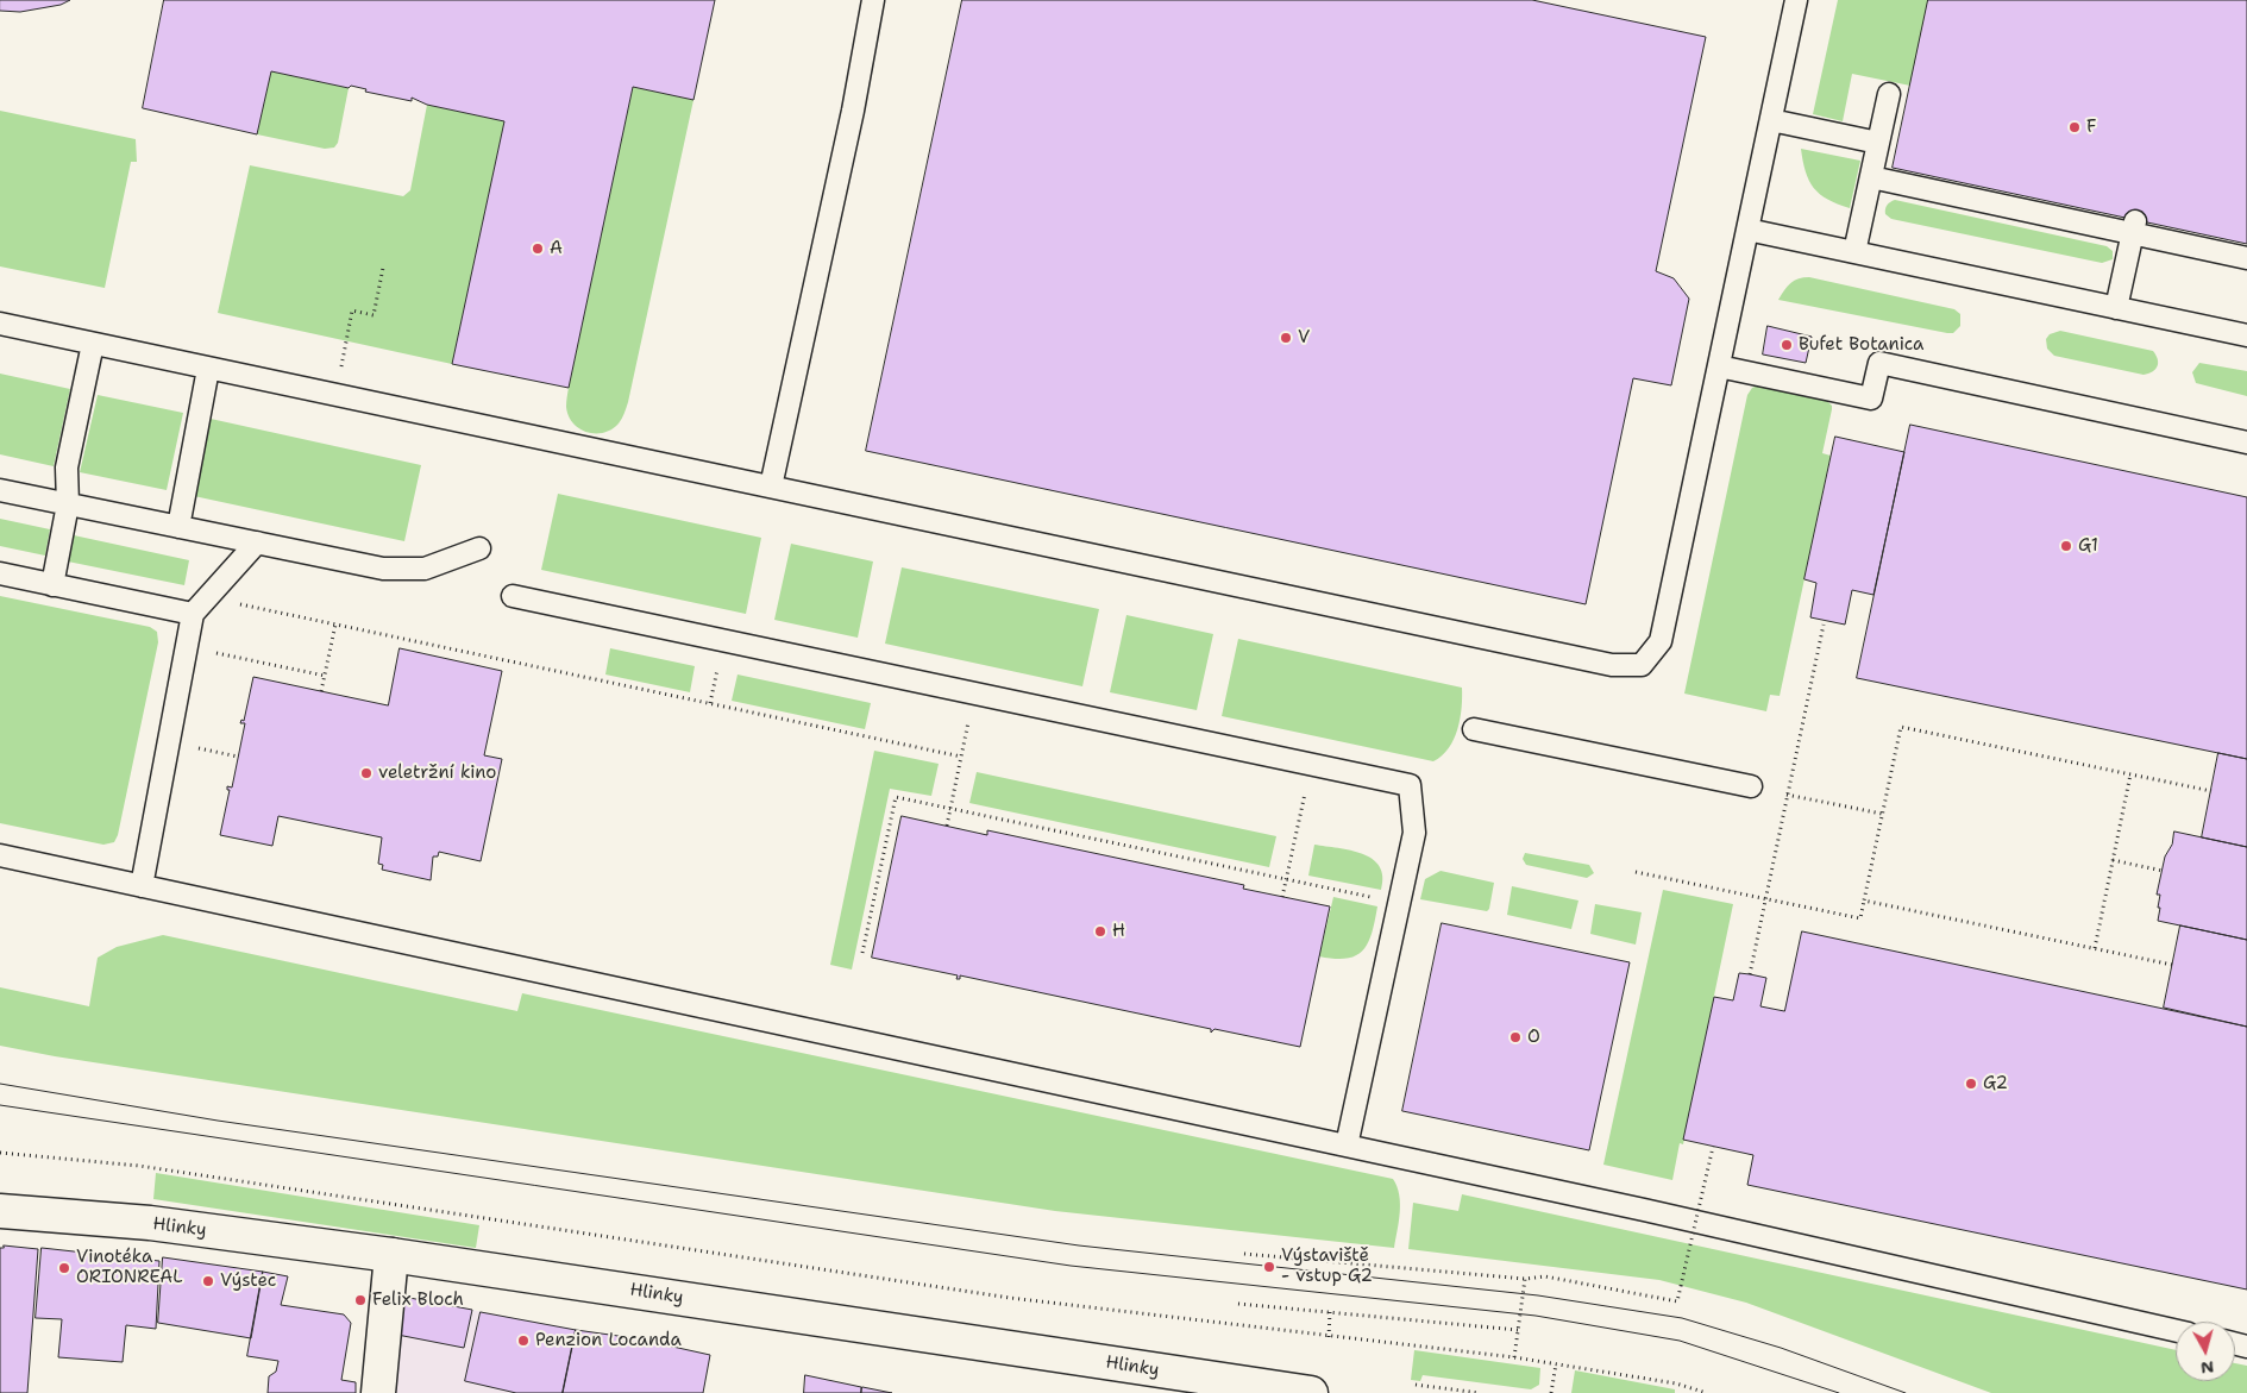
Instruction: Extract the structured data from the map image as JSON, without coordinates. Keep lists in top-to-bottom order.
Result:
{
  "streets": {
    "street": ["Hlinky"]
  },
  "places": [
    "F",
    "A",
    "V",
    "Bufet Botanica",
    "G1",
    "veletržní kino",
    "H",
    "O",
    "G2",
    "Výstaviště - vstup G2",
    "Vinotéka ORIONREAL",
    "Výstec",
    "Felix Bloch",
    "Penzion Locanda"
  ],
  "north": "bottom"
}
